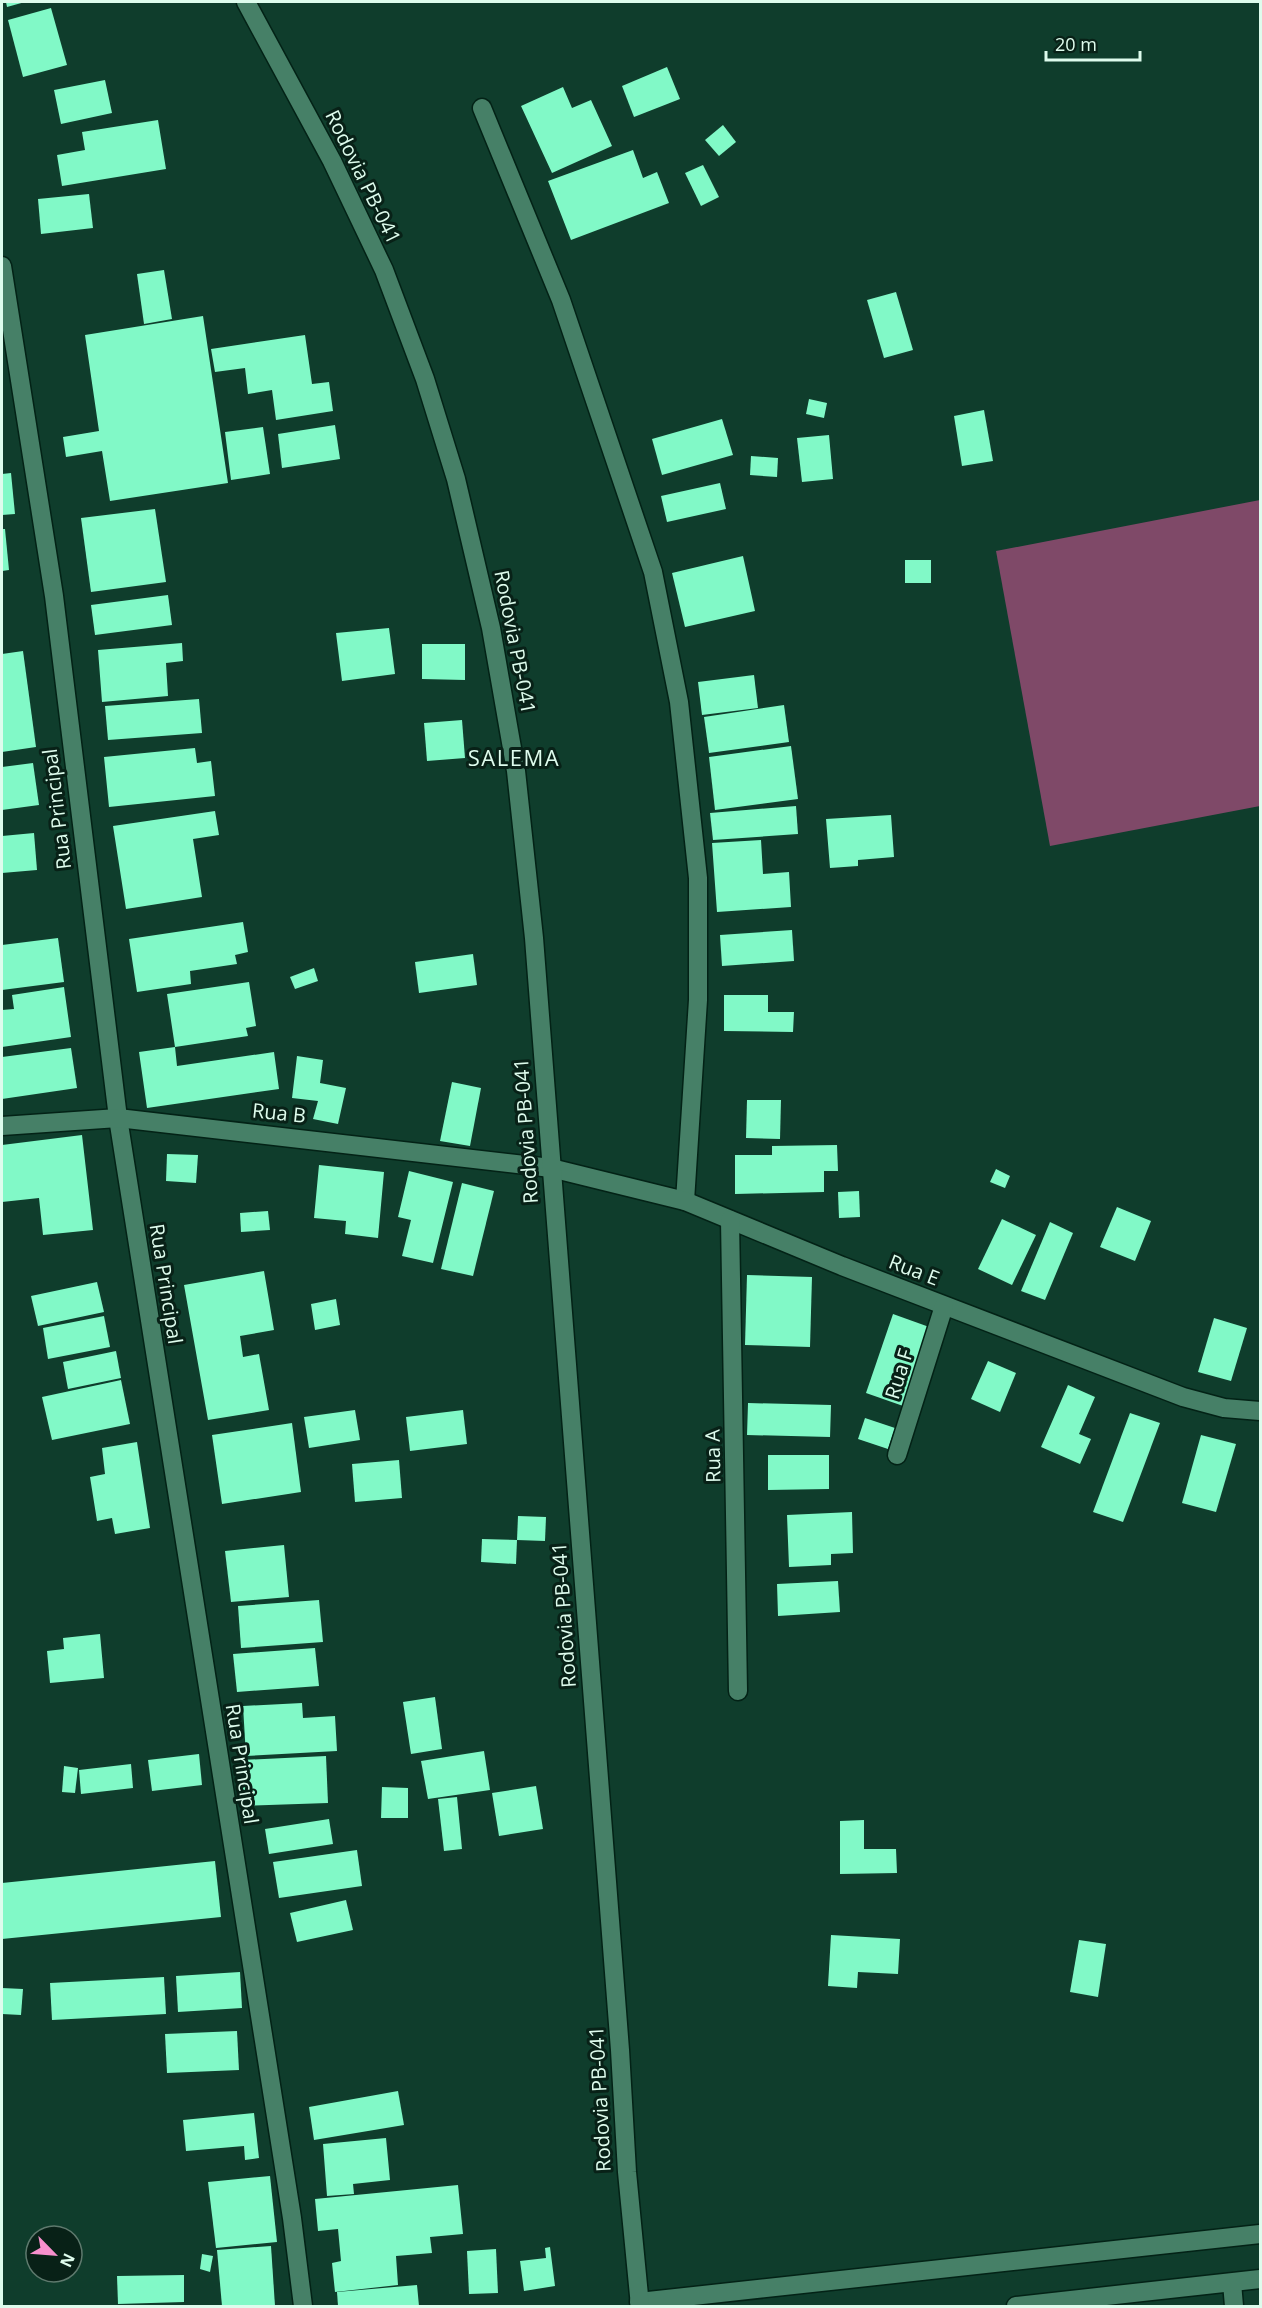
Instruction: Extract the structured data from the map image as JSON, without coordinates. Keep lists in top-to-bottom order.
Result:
{
  "streets": {
    "street": [
      "Rodovia PB-041",
      "Rua Principal",
      "Rua B",
      "Rua E",
      "Rua F",
      "Rua A"
    ]
  },
  "crossings": [
    ["Rodovia PB-041", "Rua B"],
    ["Rodovia PB-041", "Rua E"],
    ["Rua Principal", "Rua B"],
    ["Rua B", "Rua E"],
    ["Rua E", "Rua F"],
    ["Rua E", "Rua A"]
  ],
  "districts": ["SALEMA"],
  "scale_bar": "20 m",
  "north": "bottom right"
}
